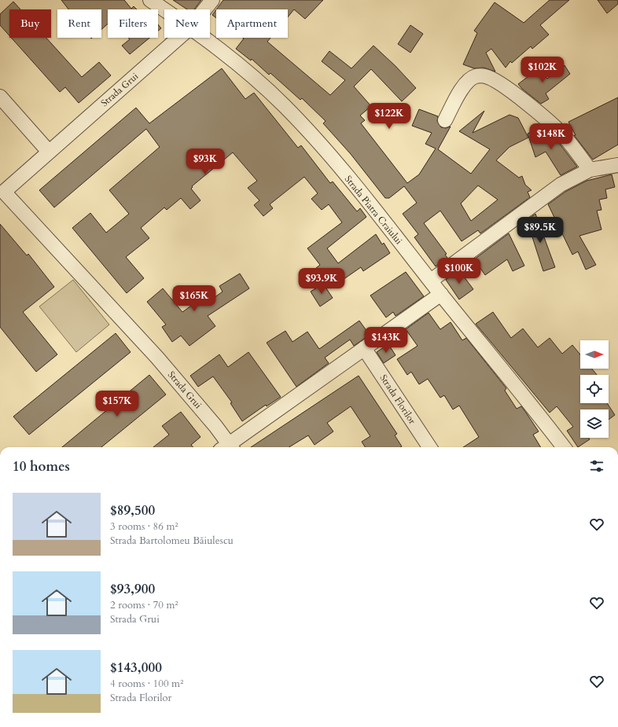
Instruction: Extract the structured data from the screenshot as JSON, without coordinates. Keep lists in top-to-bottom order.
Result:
{
  "streets": {
    "street": ["Strada Grui", "Strada Piatra Craiului", "Strada Florilor"]
  },
  "crossings": [
    ["Strada Grui", "Strada Piatra Craiului"],
    ["Strada Grui", "Strada Florilor"]
  ],
  "north": "right",
  "page": {
    "chip": [
      "Buy",
      "Rent",
      "Filters",
      "New",
      "Apartment"
    ],
    "price": [
      "$102K",
      "$122K",
      "$148K",
      "$93K",
      "$89.5K",
      "$100K",
      "$93.9K",
      "$165K",
      "$143K",
      "$157K"
    ],
    "heading": "10 homes",
    "list": [
      {
        "name": "$89,500",
        "note": "3 rooms · 86 m² · Strada Bartolomeu Băiulescu"
      },
      {
        "name": "$93,900",
        "note": "2 rooms · 70 m² · Strada Grui"
      },
      {
        "name": "$143,000",
        "note": "4 rooms · 100 m² · Strada Florilor"
      }
    ]
  }
}
